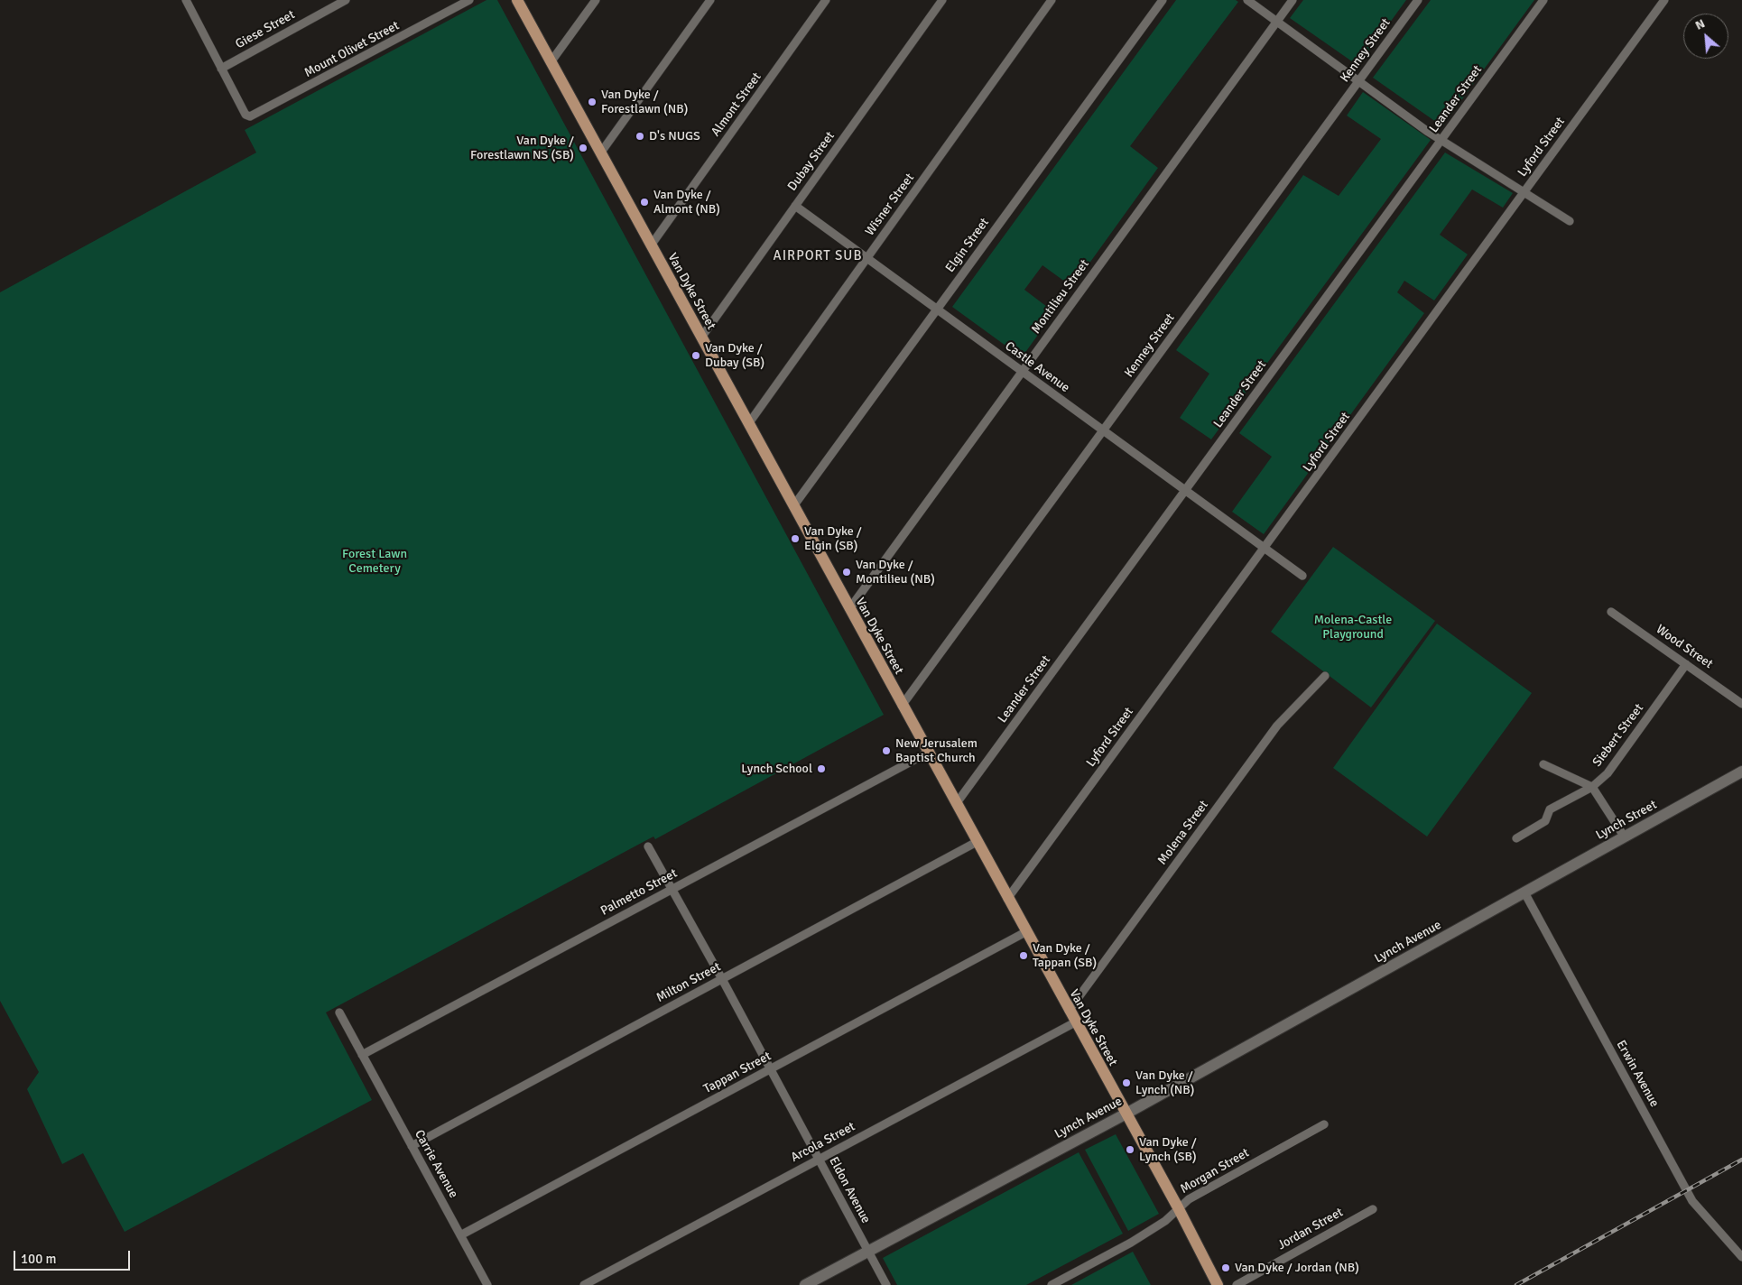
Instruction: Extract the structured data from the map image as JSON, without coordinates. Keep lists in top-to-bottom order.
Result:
{
  "streets": {
    "main road": ["Van Dyke Street"],
    "street": [
      "Giese Street",
      "Mount Olivet Street",
      "Kenney Street",
      "Leander Street",
      "Almont Street",
      "Lyford Street",
      "Dubay Street",
      "Wisner Street",
      "Elgin Street",
      "Montilieu Street",
      "Castle Avenue",
      "Wood Street",
      "Siebert Street",
      "Lynch Street",
      "Molena Street",
      "Palmetto Street",
      "Lynch Avenue",
      "Milton Street",
      "Tappan Street",
      "Erwin Avenue",
      "Arcola Street",
      "Carrie Avenue",
      "Morgan Street",
      "Eldon Avenue",
      "Jordan Street"
    ]
  },
  "crossings": [
    ["Giese Street", "Mount Olivet Street"],
    ["Kenney Street", "Van Dyke Street"],
    ["Kenney Street", "Castle Avenue"],
    ["Leander Street", "Van Dyke Street"],
    ["Leander Street", "Castle Avenue"],
    ["Almont Street", "Van Dyke Street"],
    ["Lyford Street", "Van Dyke Street"],
    ["Lyford Street", "Castle Avenue"],
    ["Dubay Street", "Van Dyke Street"],
    ["Dubay Street", "Castle Avenue"],
    ["Wisner Street", "Van Dyke Street"],
    ["Wisner Street", "Castle Avenue"],
    ["Elgin Street", "Van Dyke Street"],
    ["Elgin Street", "Castle Avenue"],
    ["Van Dyke Street", "Montilieu Street"],
    ["Van Dyke Street", "Molena Street"],
    ["Van Dyke Street", "Palmetto Street"],
    ["Van Dyke Street", "Lynch Avenue"],
    ["Van Dyke Street", "Milton Street"],
    ["Van Dyke Street", "Tappan Street"],
    ["Van Dyke Street", "Arcola Street"],
    ["Van Dyke Street", "Morgan Street"],
    ["Montilieu Street", "Castle Avenue"],
    ["Wood Street", "Siebert Street"],
    ["Lynch Street", "Lynch Avenue"],
    ["Lynch Street", "Erwin Avenue"],
    ["Palmetto Street", "Carrie Avenue"],
    ["Palmetto Street", "Eldon Avenue"],
    ["Lynch Avenue", "Erwin Avenue"],
    ["Lynch Avenue", "Eldon Avenue"],
    ["Milton Street", "Carrie Avenue"],
    ["Milton Street", "Eldon Avenue"],
    ["Tappan Street", "Carrie Avenue"],
    ["Tappan Street", "Eldon Avenue"],
    ["Arcola Street", "Eldon Avenue"]
  ],
  "districts": ["AIRPORT SUB"],
  "parks": ["Forest Lawn Cemetery", "Molena-Castle Playground"],
  "places": [
    "Van Dyke / Forestlawn (NB)",
    "D's NUGS",
    "Van Dyke / Forestlawn NS (SB)",
    "Van Dyke / Almont (NB)",
    "Van Dyke / Dubay (SB)",
    "Van Dyke / Elgin (SB)",
    "Van Dyke / Montilieu (NB)",
    "New Jerusalem Baptist Church",
    "Lynch School",
    "Van Dyke / Tappan (SB)",
    "Van Dyke / Lynch (NB)",
    "Van Dyke / Lynch (SB)",
    "Van Dyke / Jordan (NB)"
  ],
  "scale_bar": "100 m",
  "north": "top left"
}
